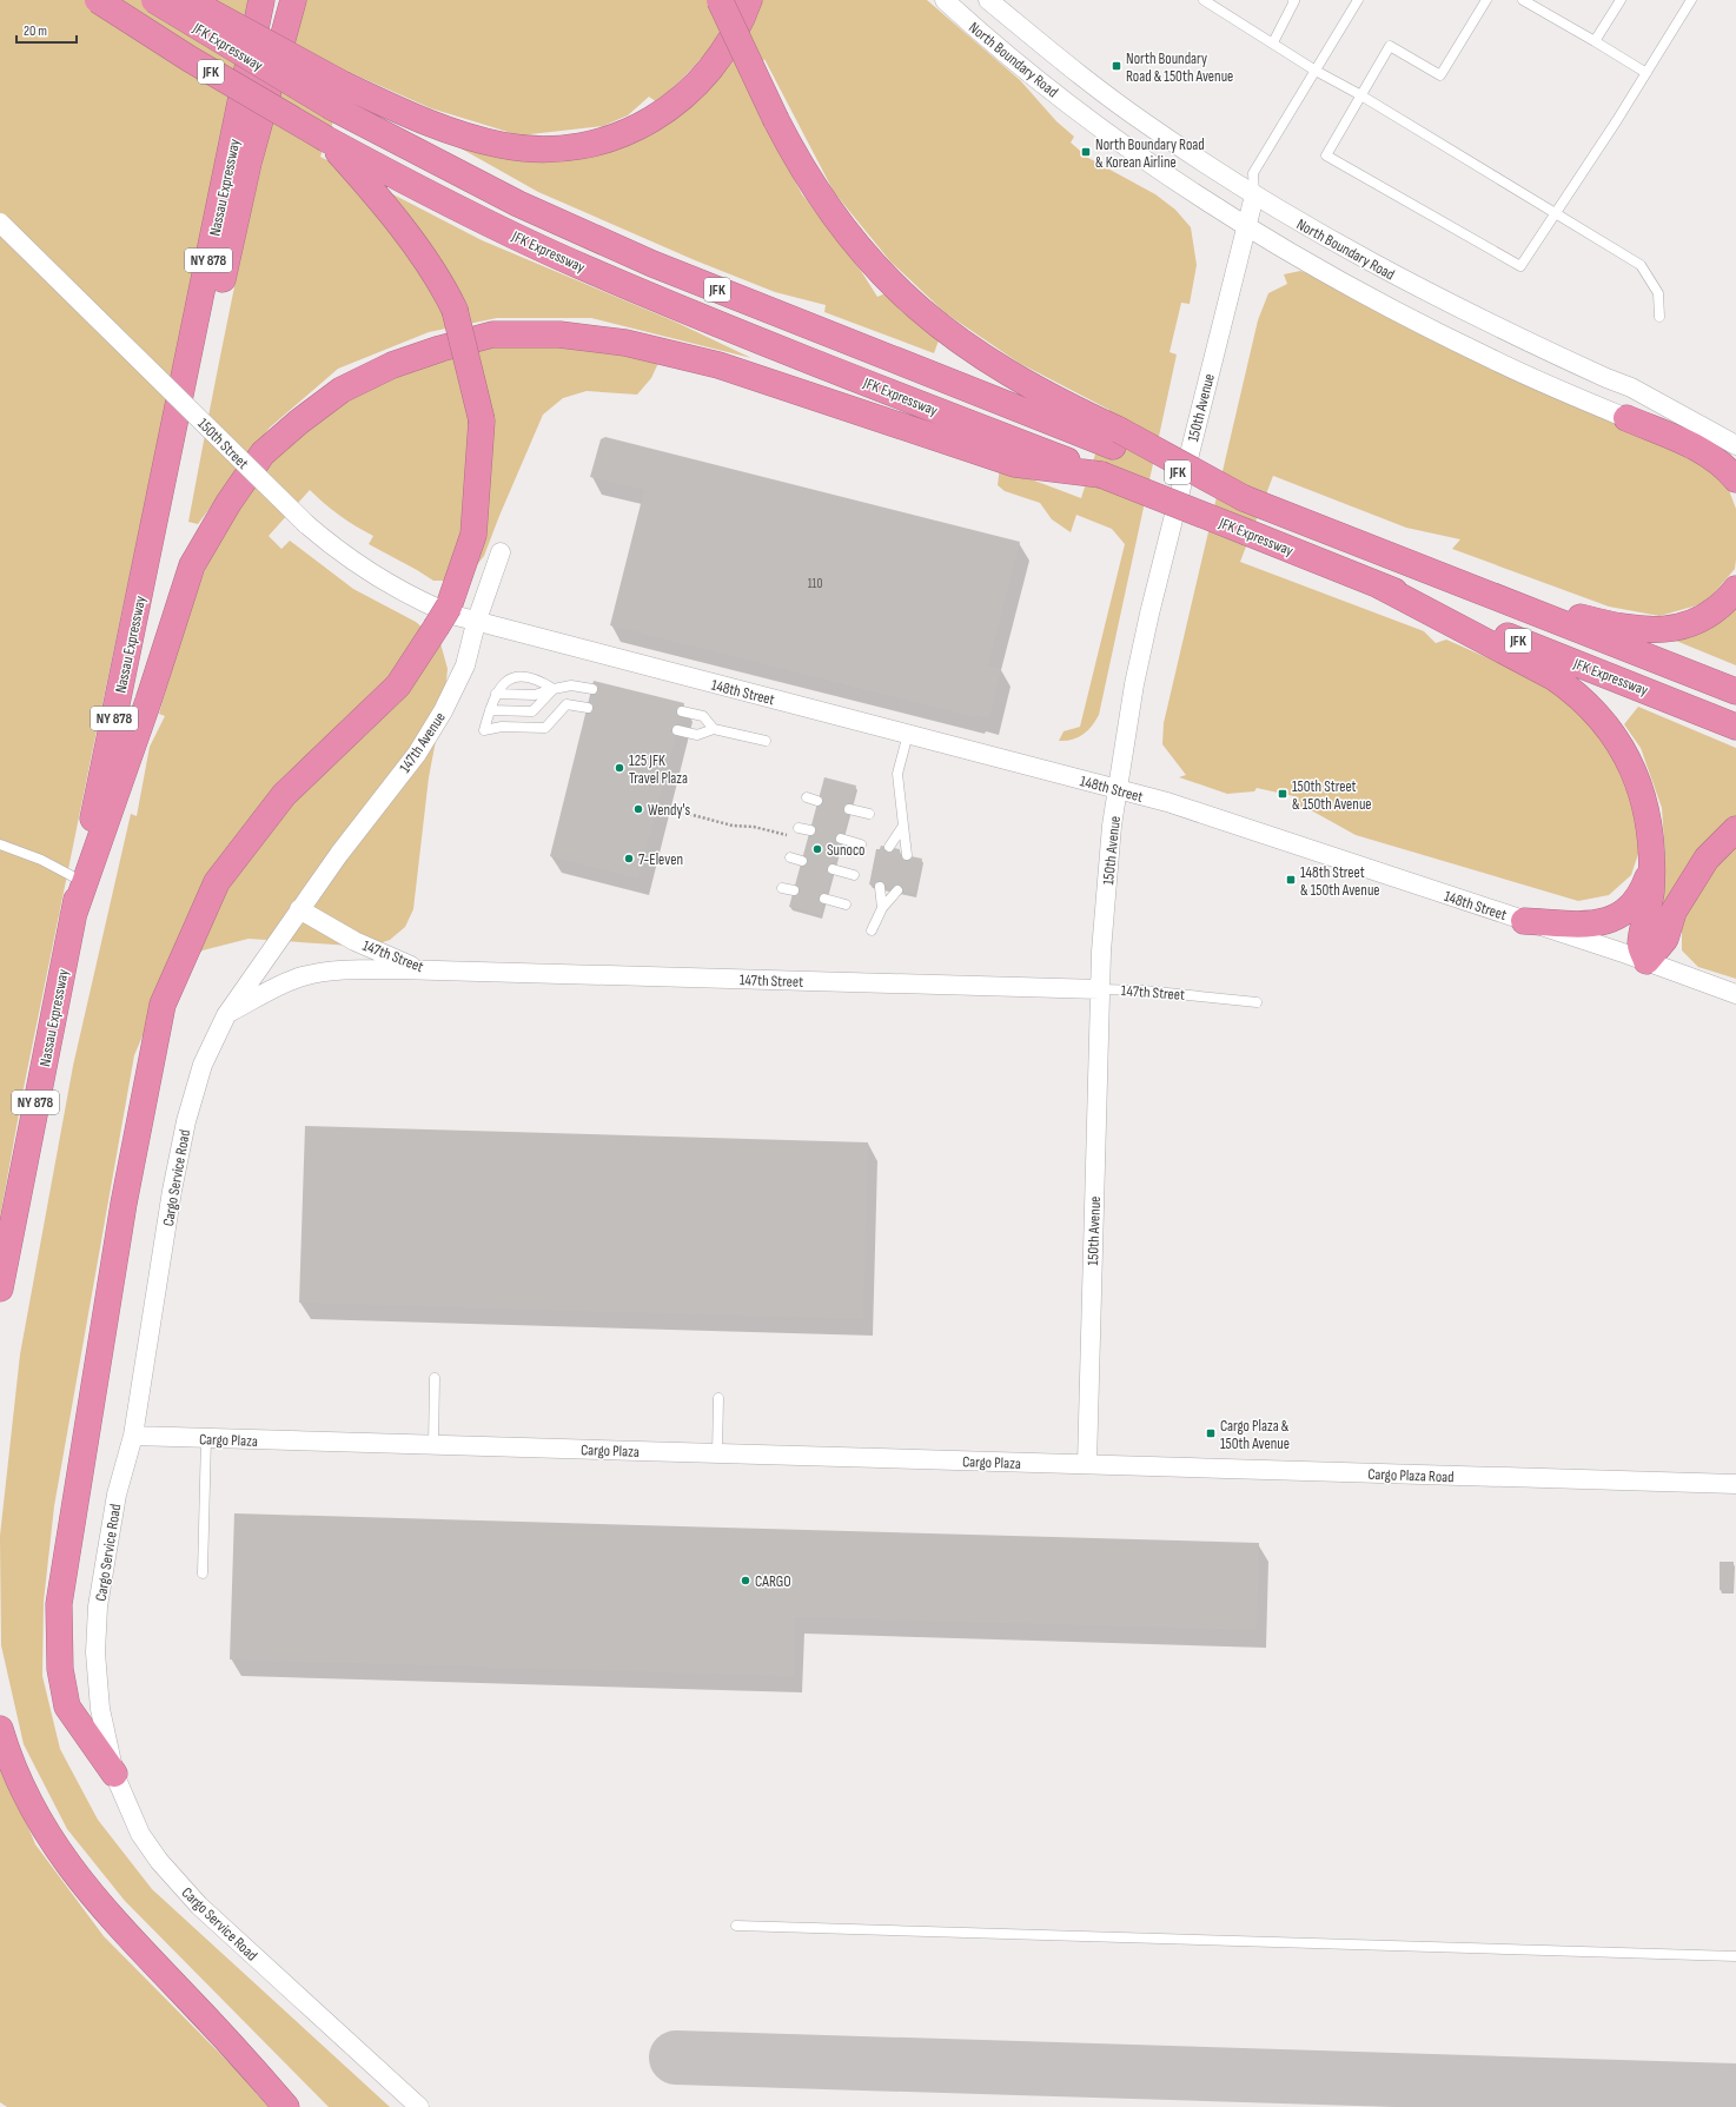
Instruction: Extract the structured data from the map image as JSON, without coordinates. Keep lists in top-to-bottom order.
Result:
{
  "streets": {
    "highway": [
      "JFK Expressway",
      "JFK",
      "Nassau Expressway",
      "NY 878"
    ],
    "street": [
      "North Boundary Road",
      "150th Avenue",
      "150th Street",
      "148th Street",
      "147th Avenue",
      "147th Street",
      "Cargo Service Road",
      "Cargo Plaza",
      "Cargo Plaza Road"
    ]
  },
  "crossings": [
    ["North Boundary Road", "150th Avenue"],
    ["150th Avenue", "148th Street"],
    ["150th Avenue", "147th Street"],
    ["150th Avenue", "Cargo Plaza"],
    ["150th Avenue", "Cargo Plaza Road"],
    ["150th Street", "148th Street"],
    ["150th Street", "147th Avenue"],
    ["148th Street", "147th Avenue"],
    ["147th Avenue", "147th Street"],
    ["147th Avenue", "Cargo Service Road"],
    ["147th Street", "Cargo Service Road"],
    ["Cargo Service Road", "Cargo Plaza"],
    ["Cargo Plaza", "Cargo Plaza Road"]
  ],
  "places": {
    "transit": [
      "North Boundary Road & 150th Avenue",
      "North Boundary Road & Korean Airline",
      "150th Street & 150th Avenue",
      "148th Street & 150th Avenue",
      "Cargo Plaza & 150th Avenue"
    ],
    "other": [
      "125 JFK Travel Plaza",
      "Wendy's",
      "Sunoco",
      "7-Eleven",
      "CARGO"
    ]
  },
  "house_numbers": ["110"],
  "scale_bar": "20 m"
}
